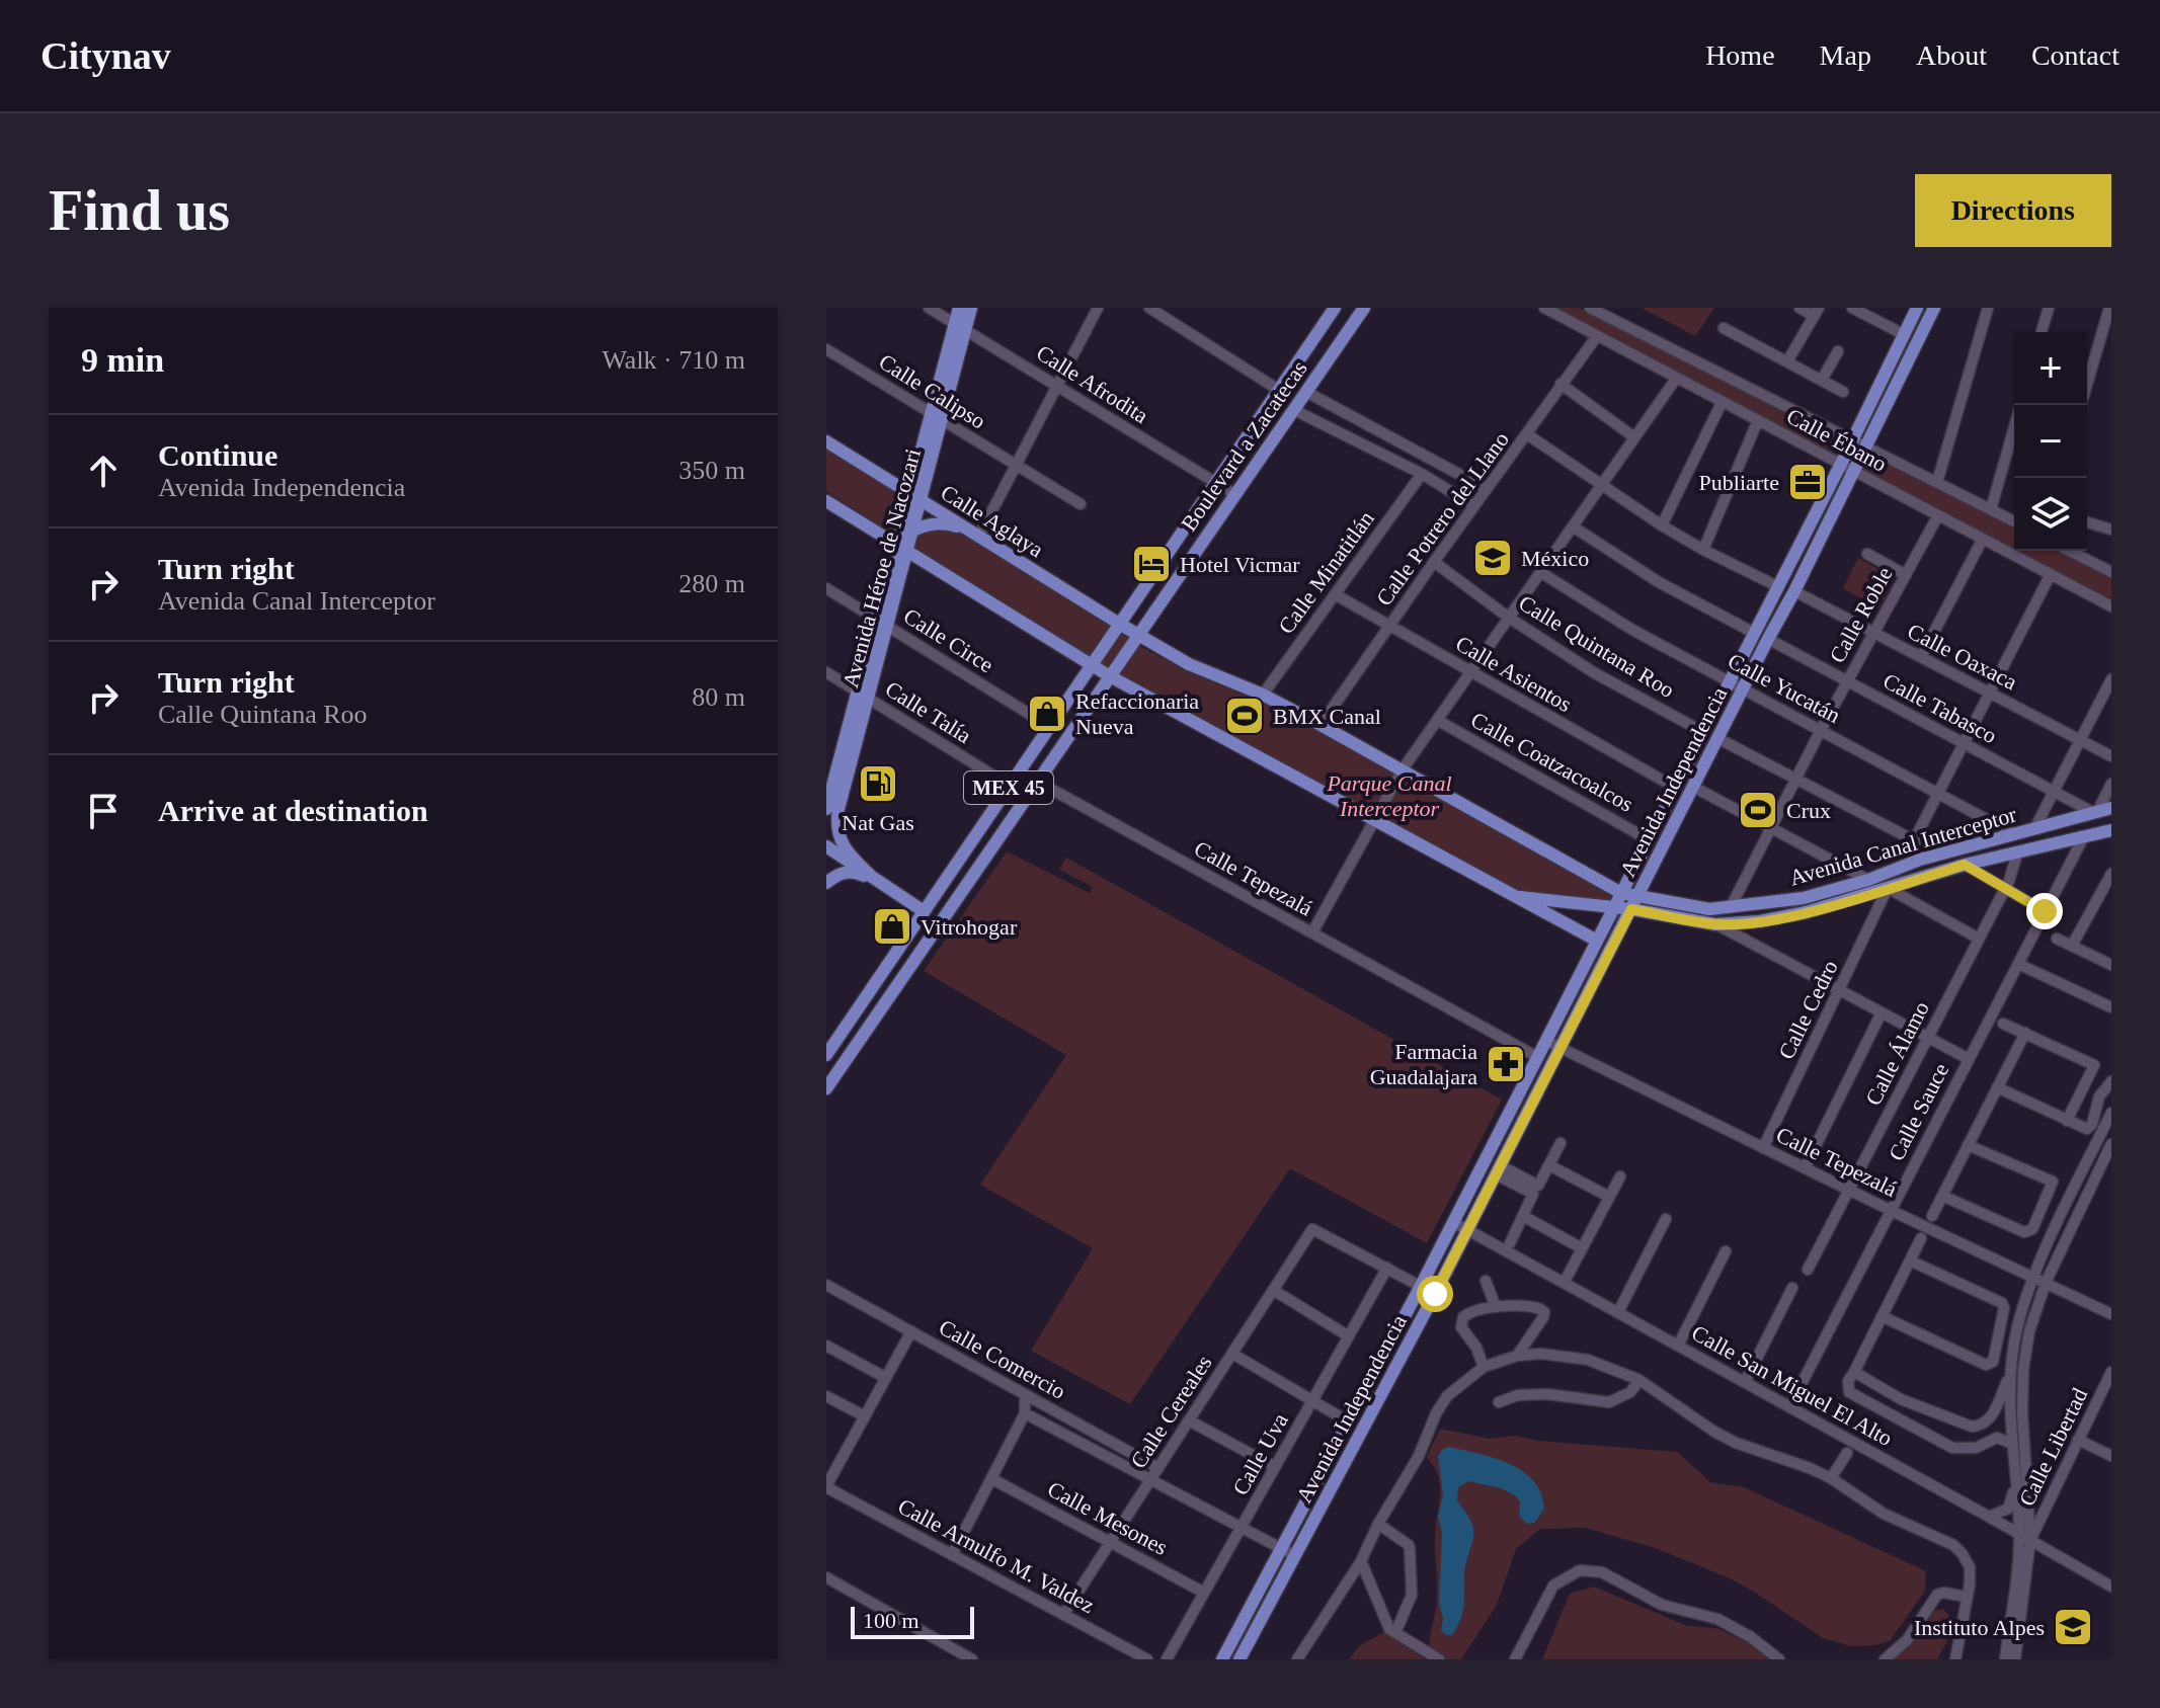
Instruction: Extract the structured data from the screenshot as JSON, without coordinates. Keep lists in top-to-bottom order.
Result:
{
  "streets": {
    "main road": [
      "Boulevard a Zacatecas",
      "Calle Aglaya",
      "Avenida Héroe de Nacozari",
      "Avenida Independencia",
      "MEX 45",
      "Avenida Canal Interceptor"
    ],
    "street": [
      "Calle Afrodita",
      "Calle Calipso",
      "Calle Ébano",
      "Calle Potrero del Llano",
      "Calle Minatitlán",
      "Calle Roble",
      "Calle Circe",
      "Calle Quintana Roo",
      "Calle Oaxaca",
      "Calle Asientos",
      "Calle Yucatán",
      "Calle Tabasco",
      "Calle Talía",
      "Calle Coatzacoalcos",
      "Calle Tepezalá",
      "Calle Cedro",
      "Calle Álamo",
      "Calle Sauce",
      "Calle Comercio",
      "Calle San Miguel El Alto",
      "Calle Cereales",
      "Calle Libertad",
      "Calle Uva",
      "Calle Mesones",
      "Calle Arnulfo M. Valdez"
    ]
  },
  "crossings": [
    ["Calle Afrodita", "Boulevard a Zacatecas"],
    ["Calle Afrodita", "Avenida Héroe de Nacozari"],
    ["Calle Calipso", "Avenida Héroe de Nacozari"],
    ["Calle Ébano", "Calle Potrero del Llano"],
    ["Calle Ébano", "Calle Roble"],
    ["Calle Ébano", "Avenida Independencia"],
    ["Boulevard a Zacatecas", "Calle Aglaya"],
    ["Boulevard a Zacatecas", "Avenida Héroe de Nacozari"],
    ["Boulevard a Zacatecas", "Calle Circe"],
    ["Boulevard a Zacatecas", "Calle Talía"],
    ["Boulevard a Zacatecas", "Avenida Canal Interceptor"],
    ["Boulevard a Zacatecas", "Calle Tepezalá"],
    ["Calle Potrero del Llano", "Calle Quintana Roo"],
    ["Calle Potrero del Llano", "Calle Asientos"],
    ["Calle Potrero del Llano", "Avenida Canal Interceptor"],
    ["Calle Aglaya", "Avenida Héroe de Nacozari"],
    ["Calle Aglaya", "Avenida Canal Interceptor"],
    ["Avenida Héroe de Nacozari", "Calle Circe"],
    ["Avenida Héroe de Nacozari", "Calle Talía"],
    ["Calle Minatitlán", "Calle Asientos"],
    ["Calle Minatitlán", "Avenida Canal Interceptor"],
    ["Calle Roble", "Calle Oaxaca"],
    ["Calle Roble", "Calle Yucatán"],
    ["Calle Roble", "Calle Tabasco"],
    ["Calle Roble", "Avenida Canal Interceptor"],
    ["Calle Quintana Roo", "Avenida Independencia"],
    ["Calle Oaxaca", "Avenida Independencia"],
    ["Calle Asientos", "Avenida Independencia"],
    ["Calle Yucatán", "Avenida Independencia"],
    ["Calle Yucatán", "Avenida Canal Interceptor"],
    ["Calle Tabasco", "Avenida Independencia"],
    ["Calle Tabasco", "Avenida Canal Interceptor"],
    ["Calle Coatzacoalcos", "Avenida Independencia"],
    ["Avenida Independencia", "Avenida Canal Interceptor"],
    ["Avenida Independencia", "Calle Tepezalá"],
    ["Avenida Independencia", "Calle Comercio"],
    ["Avenida Independencia", "Calle San Miguel El Alto"],
    ["Avenida Canal Interceptor", "Calle Cedro"],
    ["Avenida Canal Interceptor", "Calle Álamo"],
    ["Avenida Canal Interceptor", "Calle Sauce"],
    ["Calle Tepezalá", "Calle Cedro"],
    ["Calle Tepezalá", "Calle Álamo"],
    ["Calle Tepezalá", "Calle Sauce"],
    ["Calle Sauce", "Calle San Miguel El Alto"],
    ["Calle Comercio", "Calle Cereales"],
    ["Calle Comercio", "Calle Uva"],
    ["Calle San Miguel El Alto", "Calle Libertad"],
    ["Calle Cereales", "Calle Uva"],
    ["Calle Cereales", "Calle Mesones"],
    ["Calle Cereales", "Calle Arnulfo M. Valdez"],
    ["Calle Uva", "Calle Mesones"]
  ],
  "parks": ["Parque Canal Interceptor"],
  "places": {
    "office": ["Publiarte"],
    "school or university": ["México", "Instituto Alpes"],
    "hotel": ["Hotel Vicmar"],
    "shop": ["Refaccionaria Nueva", "Vitrohogar"],
    "sports": ["BMX Canal", "Crux"],
    "fuel station": ["Nat Gas"],
    "pharmacy": ["Farmacia Guadalajara"]
  },
  "scale_bar": "100 m",
  "page": {
    "header": "Citynav",
    "nav": [
      "Home",
      "Map",
      "About",
      "Contact"
    ],
    "buttons": "Directions",
    "title": "Find us",
    "heading": ["9 min", "Walk · 710 m"],
    "map_buttons": ["+", "−"],
    "list": [
      ["Continue", "Avenida Independencia", "350 m"],
      ["Turn right", "Avenida Canal Interceptor", "280 m"],
      ["Turn right", "Calle Quintana Roo", "80 m"],
      "Arrive at destination"
    ],
    "scale": "100 m"
  }
}
